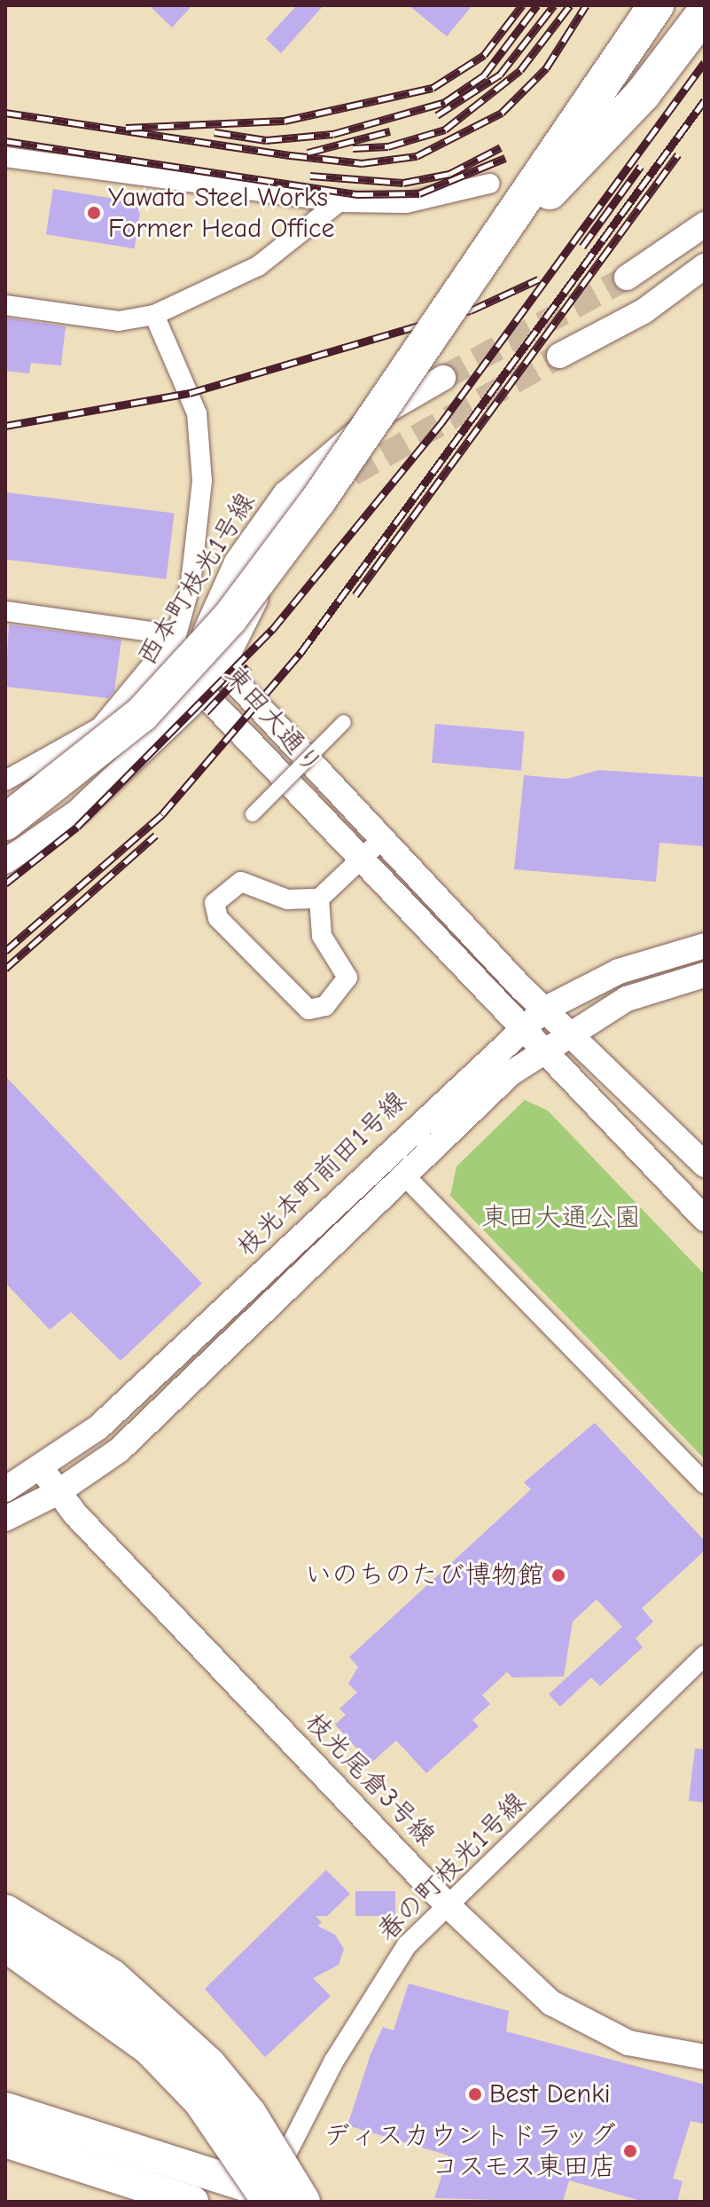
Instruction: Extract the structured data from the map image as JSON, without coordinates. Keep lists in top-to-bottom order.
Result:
{
  "streets": {
    "street": [
      "西本町枝光1号線",
      "東田大通り",
      "枝光本町前田1号線",
      "枝光尾倉3号線",
      "春の町枝光1号線"
    ]
  },
  "crossings": [
    ["西本町枝光1号線", "東田大通り"],
    ["東田大通り", "枝光本町前田1号線"],
    ["枝光本町前田1号線", "枝光尾倉3号線"],
    ["枝光尾倉3号線", "春の町枝光1号線"]
  ],
  "parks": ["東田大通公園"],
  "places": [
    "Yawata Steel Works Former Head Office",
    "いのちのたび博物館",
    "Best Denki",
    "ディスカウントドラッグ コスモス東田店"
  ]
}
